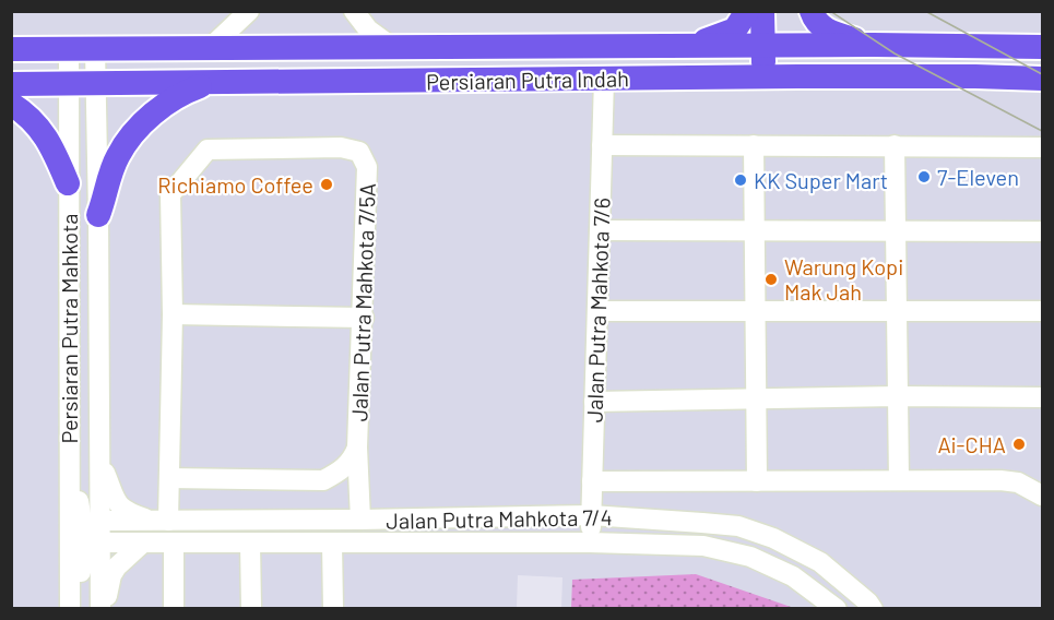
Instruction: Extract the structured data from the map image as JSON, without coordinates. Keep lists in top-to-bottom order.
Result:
{
  "streets": {
    "main road": ["Persiaran Putra Indah"],
    "street": [
      "Jalan Putra Mahkota 7/5A",
      "Jalan Putra Mahkota 7/6",
      "Persiaran Putra Mahkota",
      "Jalan Putra Mahkota 7/4"
    ]
  },
  "crossings": [
    ["Persiaran Putra Indah", "Jalan Putra Mahkota 7/6"],
    ["Persiaran Putra Indah", "Persiaran Putra Mahkota"],
    ["Jalan Putra Mahkota 7/5A", "Jalan Putra Mahkota 7/4"],
    ["Jalan Putra Mahkota 7/6", "Jalan Putra Mahkota 7/4"],
    ["Persiaran Putra Mahkota", "Jalan Putra Mahkota 7/4"]
  ],
  "places": [
    "7-Eleven",
    "KK Super Mart",
    "Richiamo Coffee",
    "Warung Kopi Mak Jah",
    "Ai-CHA"
  ]
}
